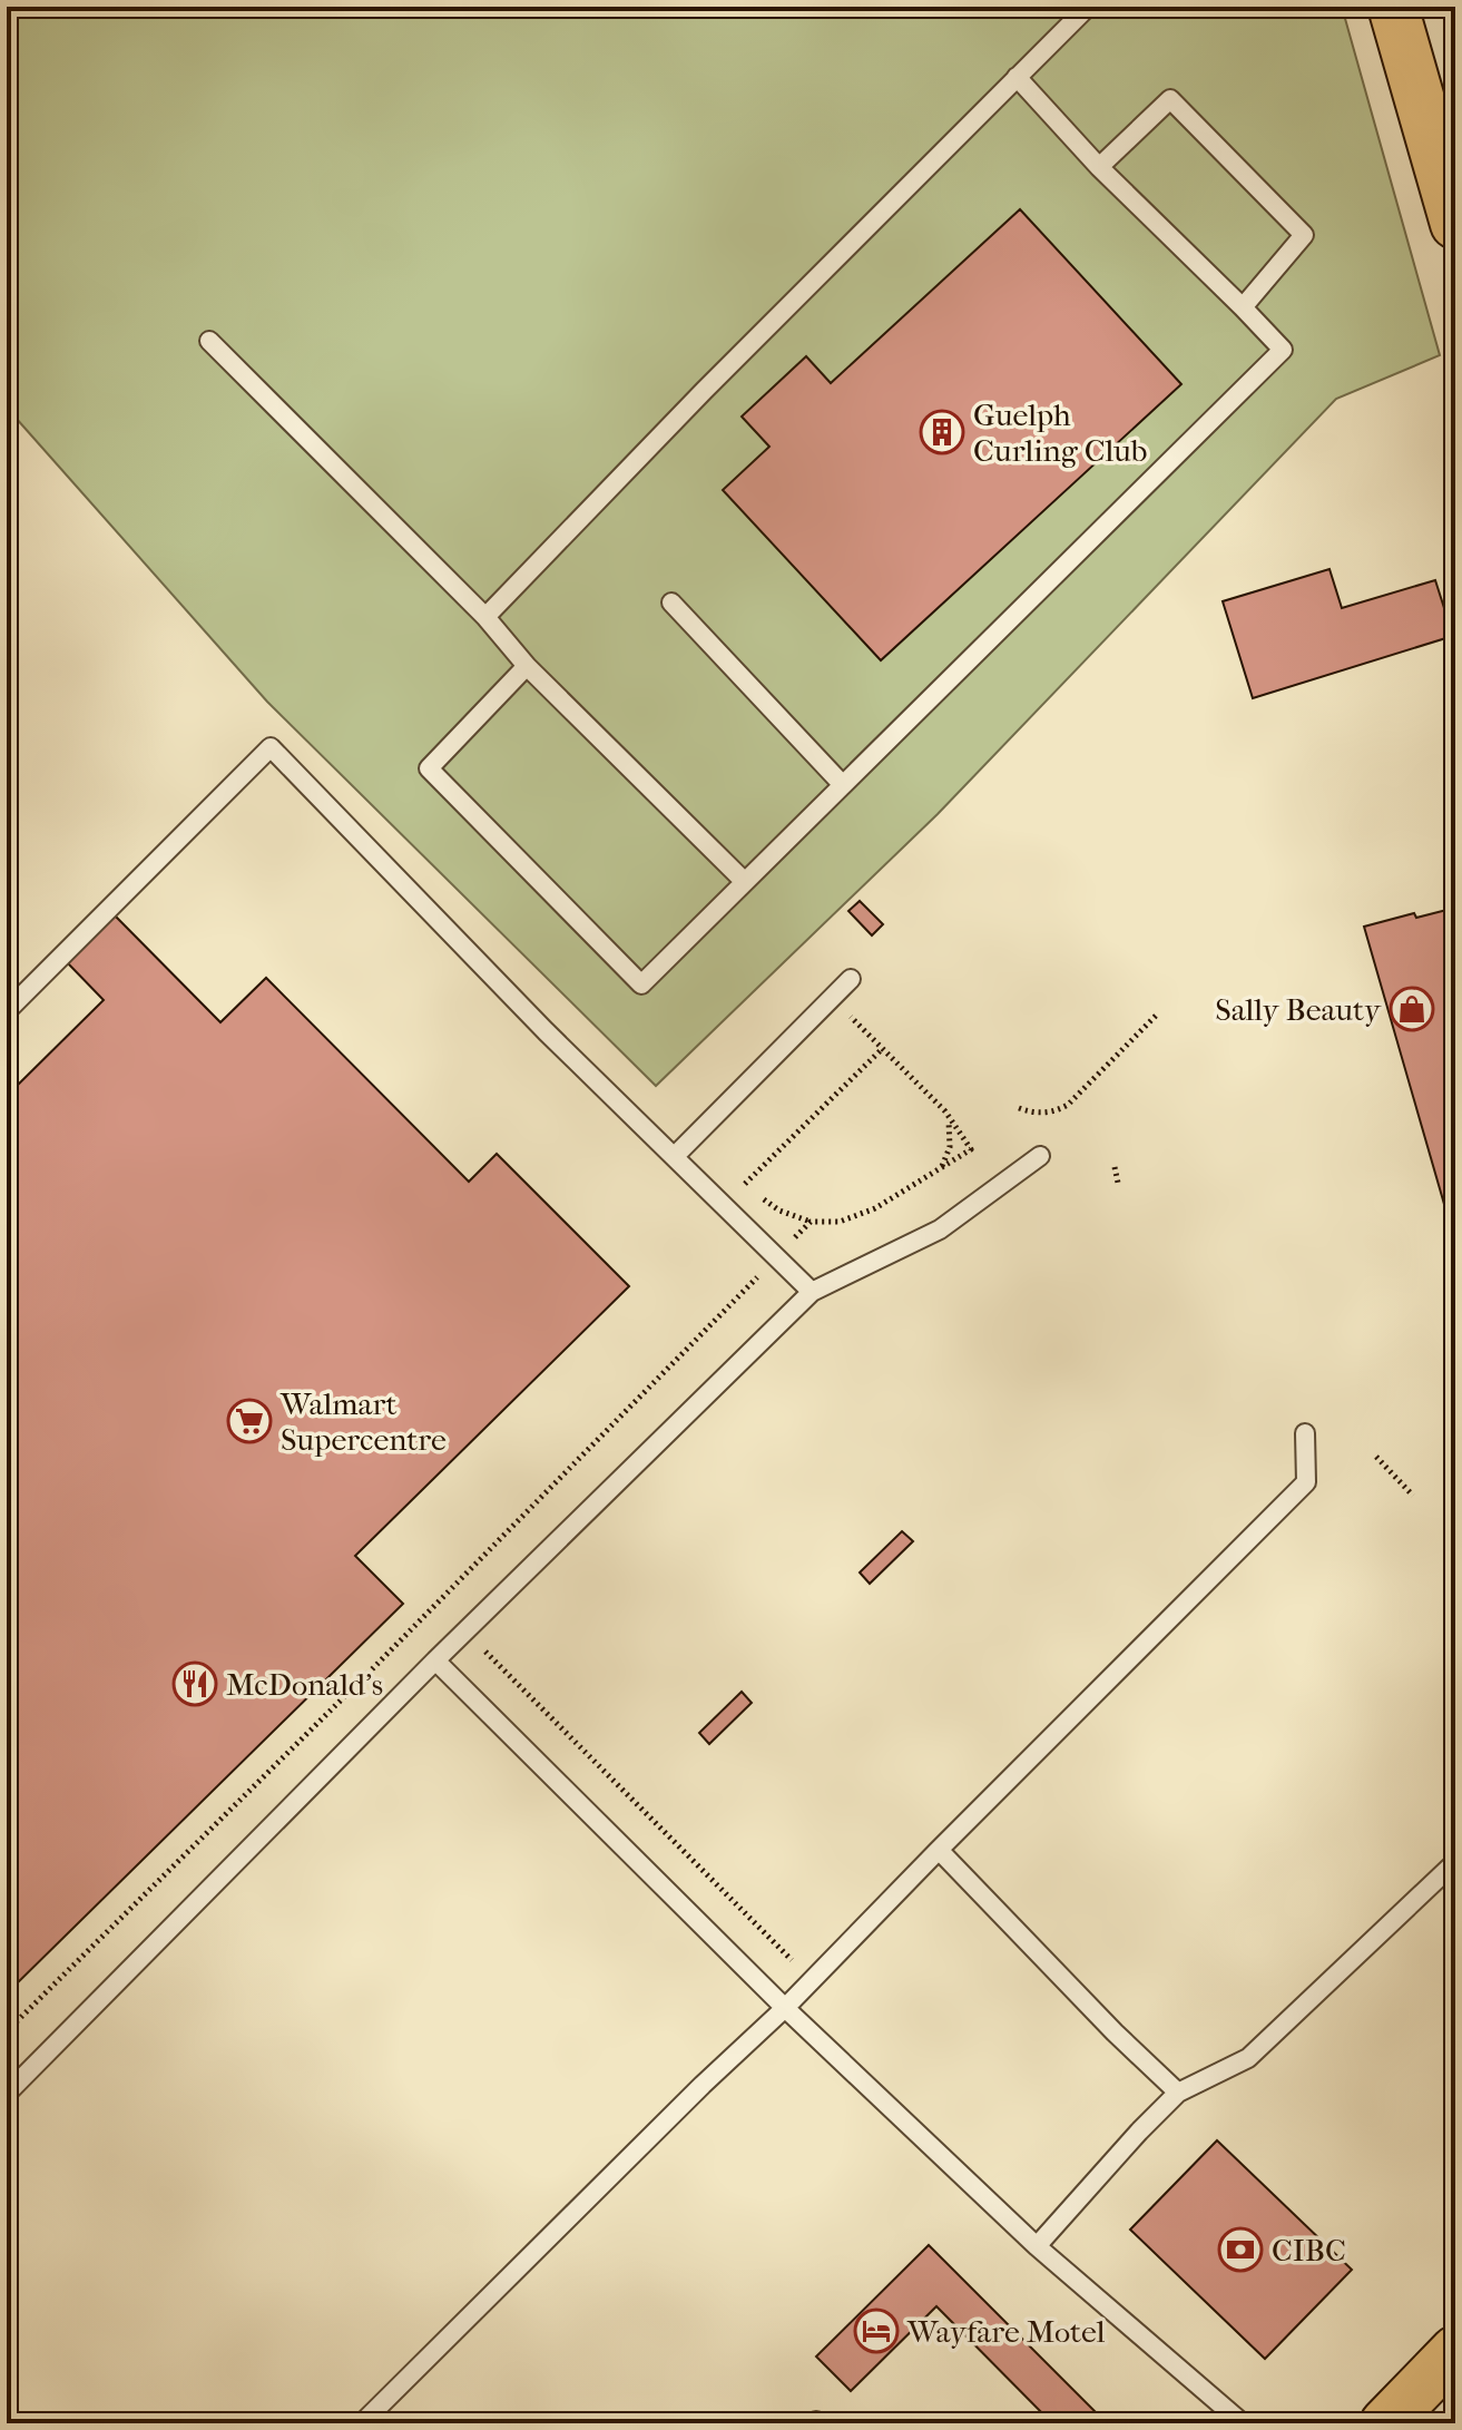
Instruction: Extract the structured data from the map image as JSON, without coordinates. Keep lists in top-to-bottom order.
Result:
{
  "places": {
    "building": ["Guelph Curling Club"],
    "shop": ["Sally Beauty"],
    "supermarket": ["Walmart Supercentre"],
    "restaurant": ["McDonald's"],
    "bank": ["CIBC"],
    "hotel": ["Wayfare Motel"]
  }
}
